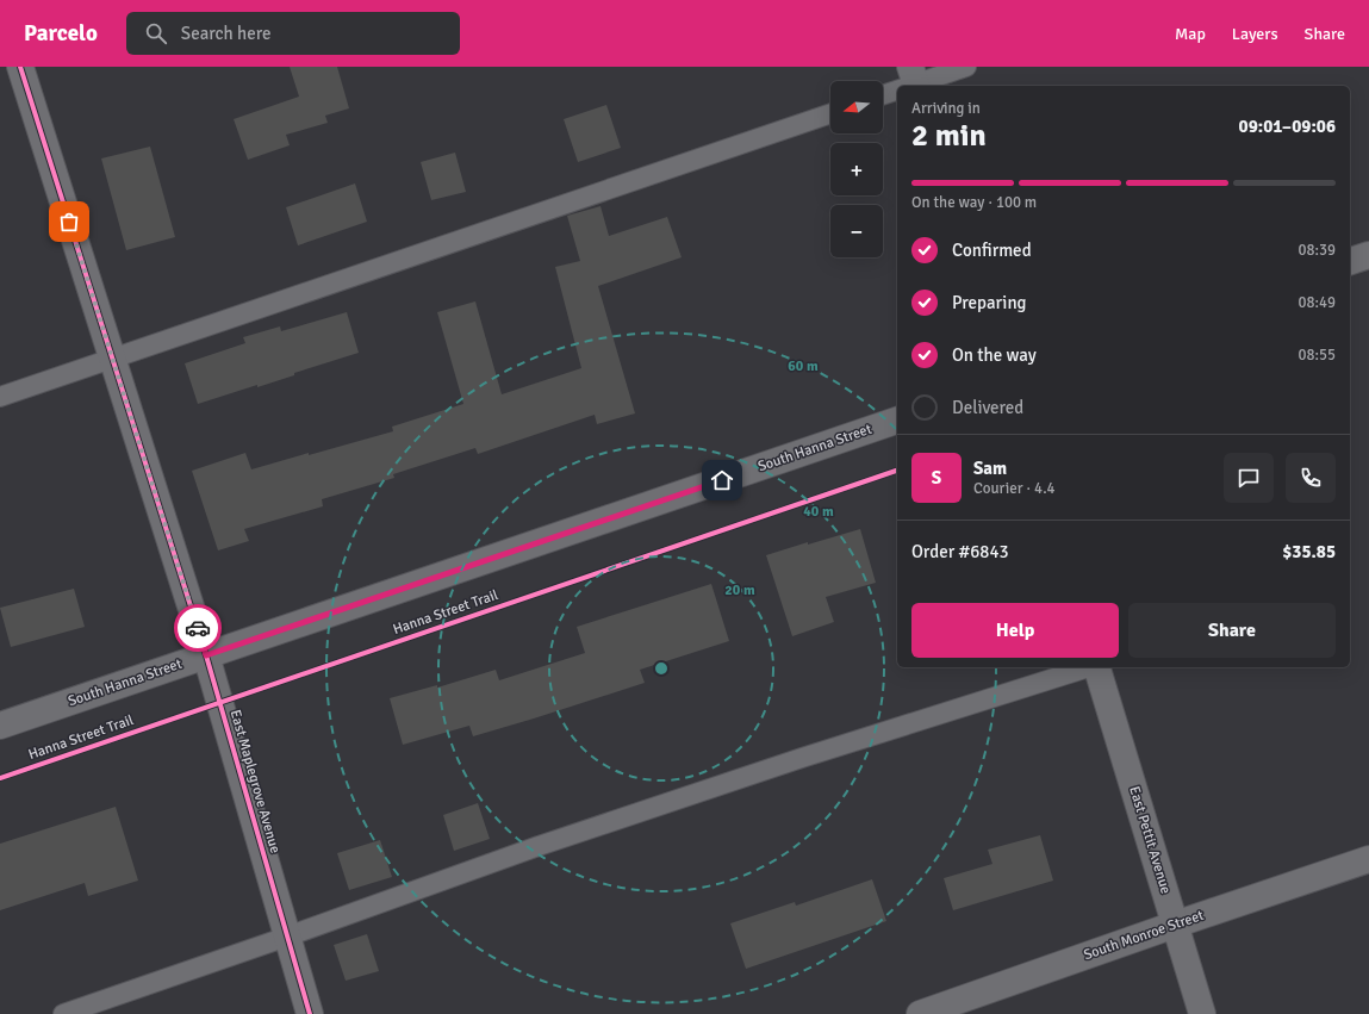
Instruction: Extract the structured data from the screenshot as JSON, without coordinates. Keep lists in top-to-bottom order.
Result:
{
  "streets": {
    "street": [
      "South Hanna Street",
      "East Maplegrove Avenue",
      "East Pettit Avenue",
      "South Monroe Street"
    ],
    "cycle path": ["Hanna Street Trail"]
  },
  "crossings": [
    ["South Hanna Street", "East Maplegrove Avenue"],
    ["East Pettit Avenue", "South Monroe Street"]
  ],
  "north": "left",
  "page": {
    "header": "Parcelo",
    "search": "Search here",
    "nav": ["Map", "Layers", "Share"],
    "map_buttons": ["+", "−"],
    "heading": ["2 min", "Arriving in", "09:01–09:06"],
    "panel": [
      "Sam",
      "Courier · 4.4",
      "Order #6843",
      "$35.85"
    ],
    "bar": "On the way · 100 m",
    "list": [
      ["Confirmed", "08:39"],
      ["Preparing", "08:49"],
      ["On the way", "08:55"],
      "Delivered"
    ],
    "round": "S",
    "buttons": ["Help", "Share"]
  },
  "rings": ["60 m", "40 m", "20 m"]
}
